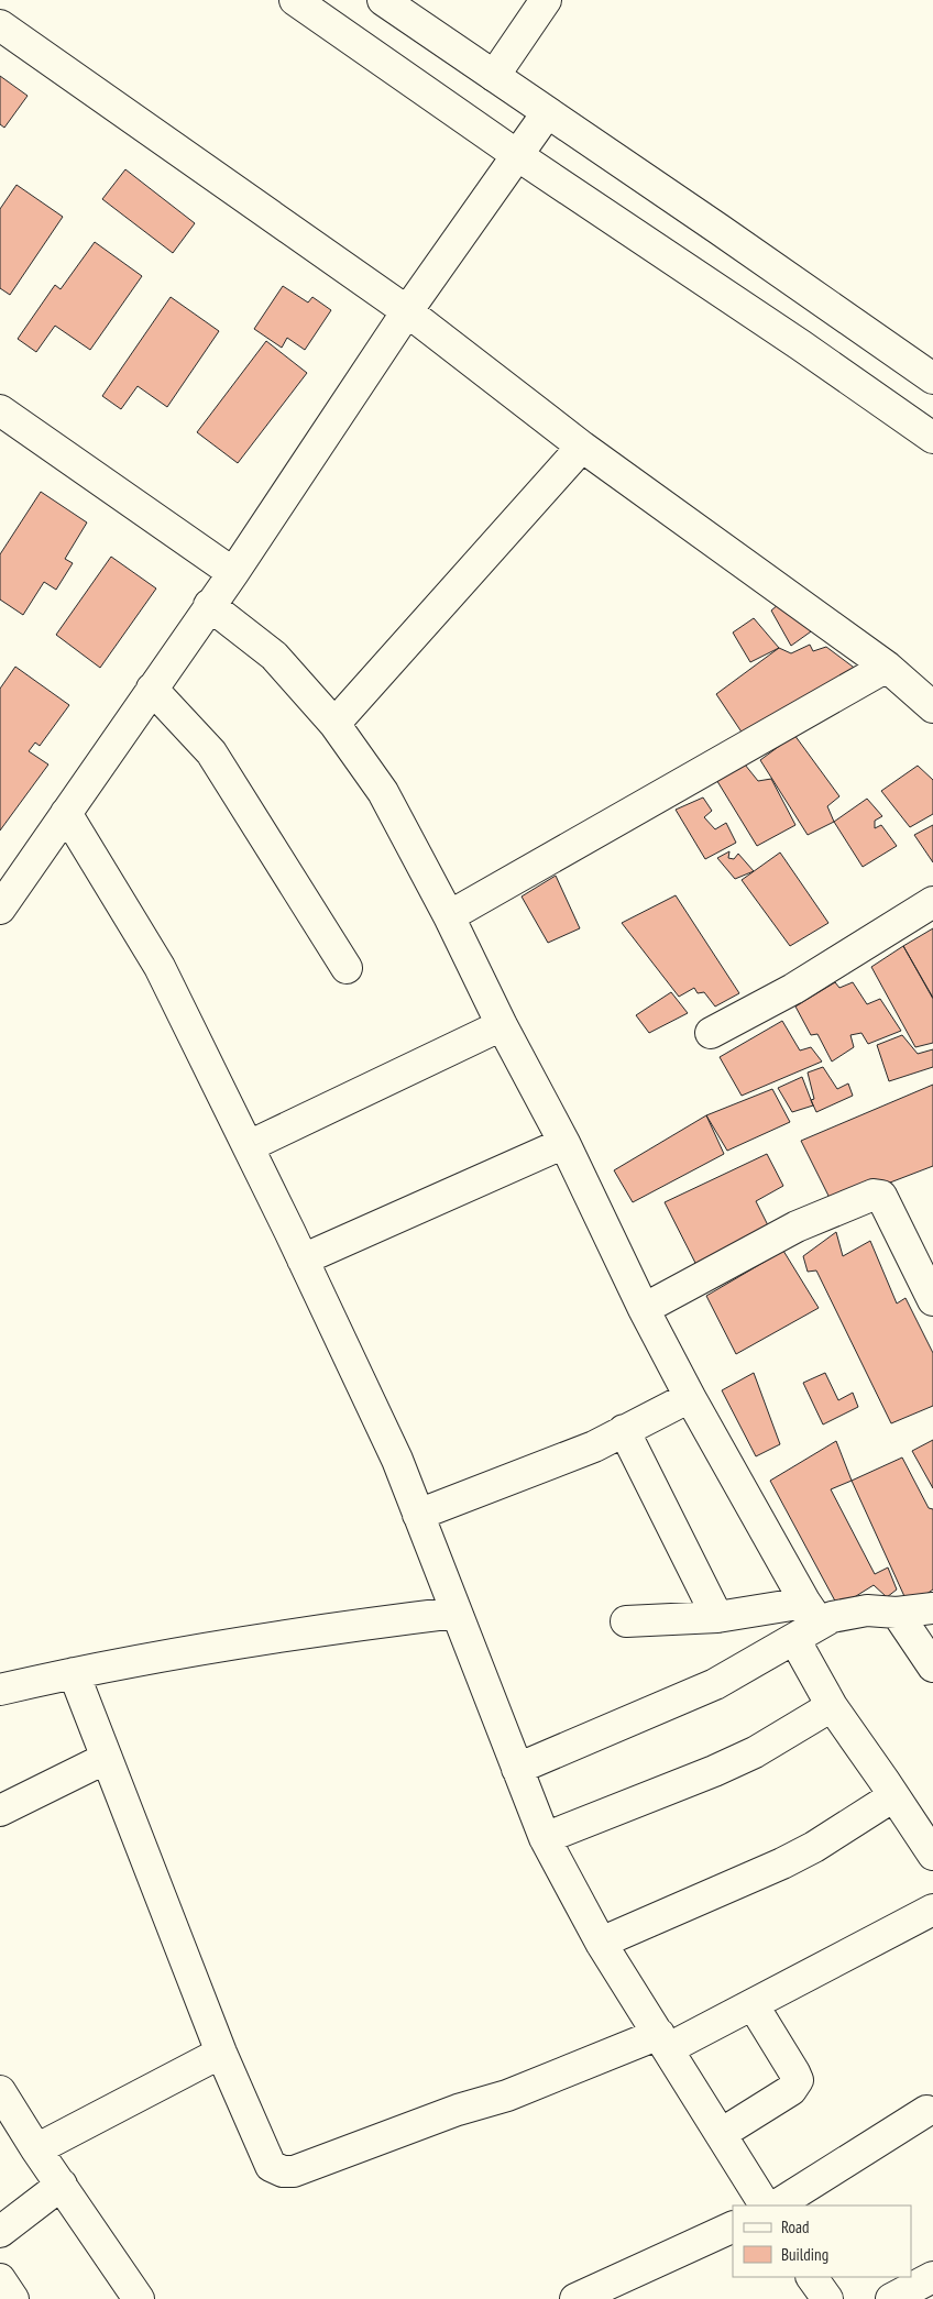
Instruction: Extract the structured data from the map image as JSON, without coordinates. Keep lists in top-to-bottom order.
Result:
{
  "legend": ["Road", "Building"]
}
